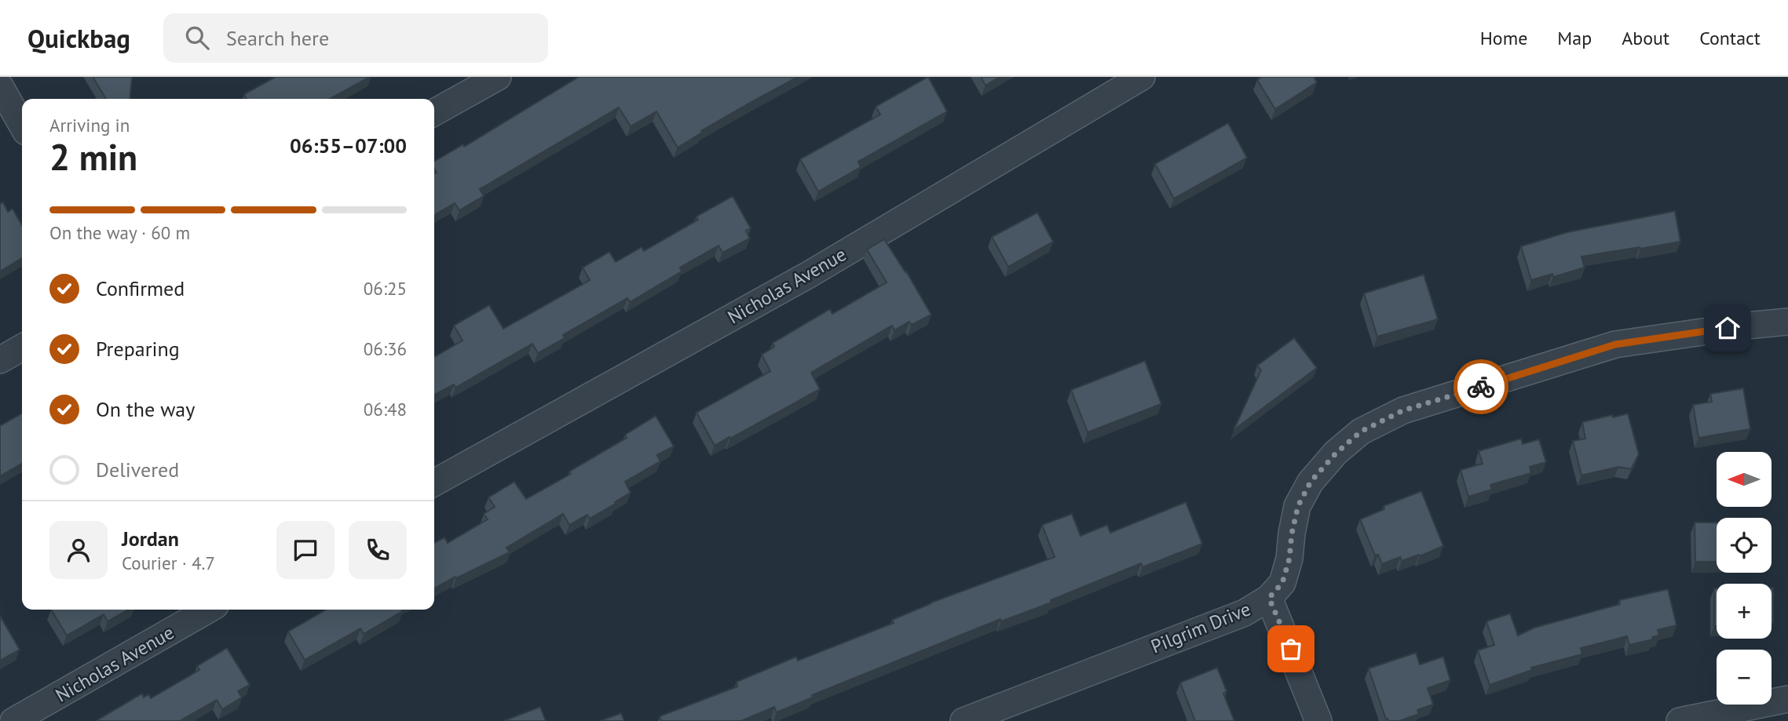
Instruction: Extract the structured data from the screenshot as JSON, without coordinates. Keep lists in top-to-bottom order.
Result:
{
  "streets": {
    "street": ["Nicholas Avenue", "Pilgrim Drive"]
  },
  "north": "left",
  "page": {
    "header": "Quickbag",
    "search": "Search here",
    "nav": [
      "Home",
      "Map",
      "About",
      "Contact"
    ],
    "heading": ["2 min", "Arriving in", "06:55–07:00"],
    "panel": ["Jordan", "Courier · 4.7"],
    "bar": "On the way · 60 m",
    "list": [
      ["Confirmed", "06:25"],
      ["Preparing", "06:36"],
      ["On the way", "06:48"],
      "Delivered"
    ],
    "map_buttons": ["+", "−"]
  }
}
